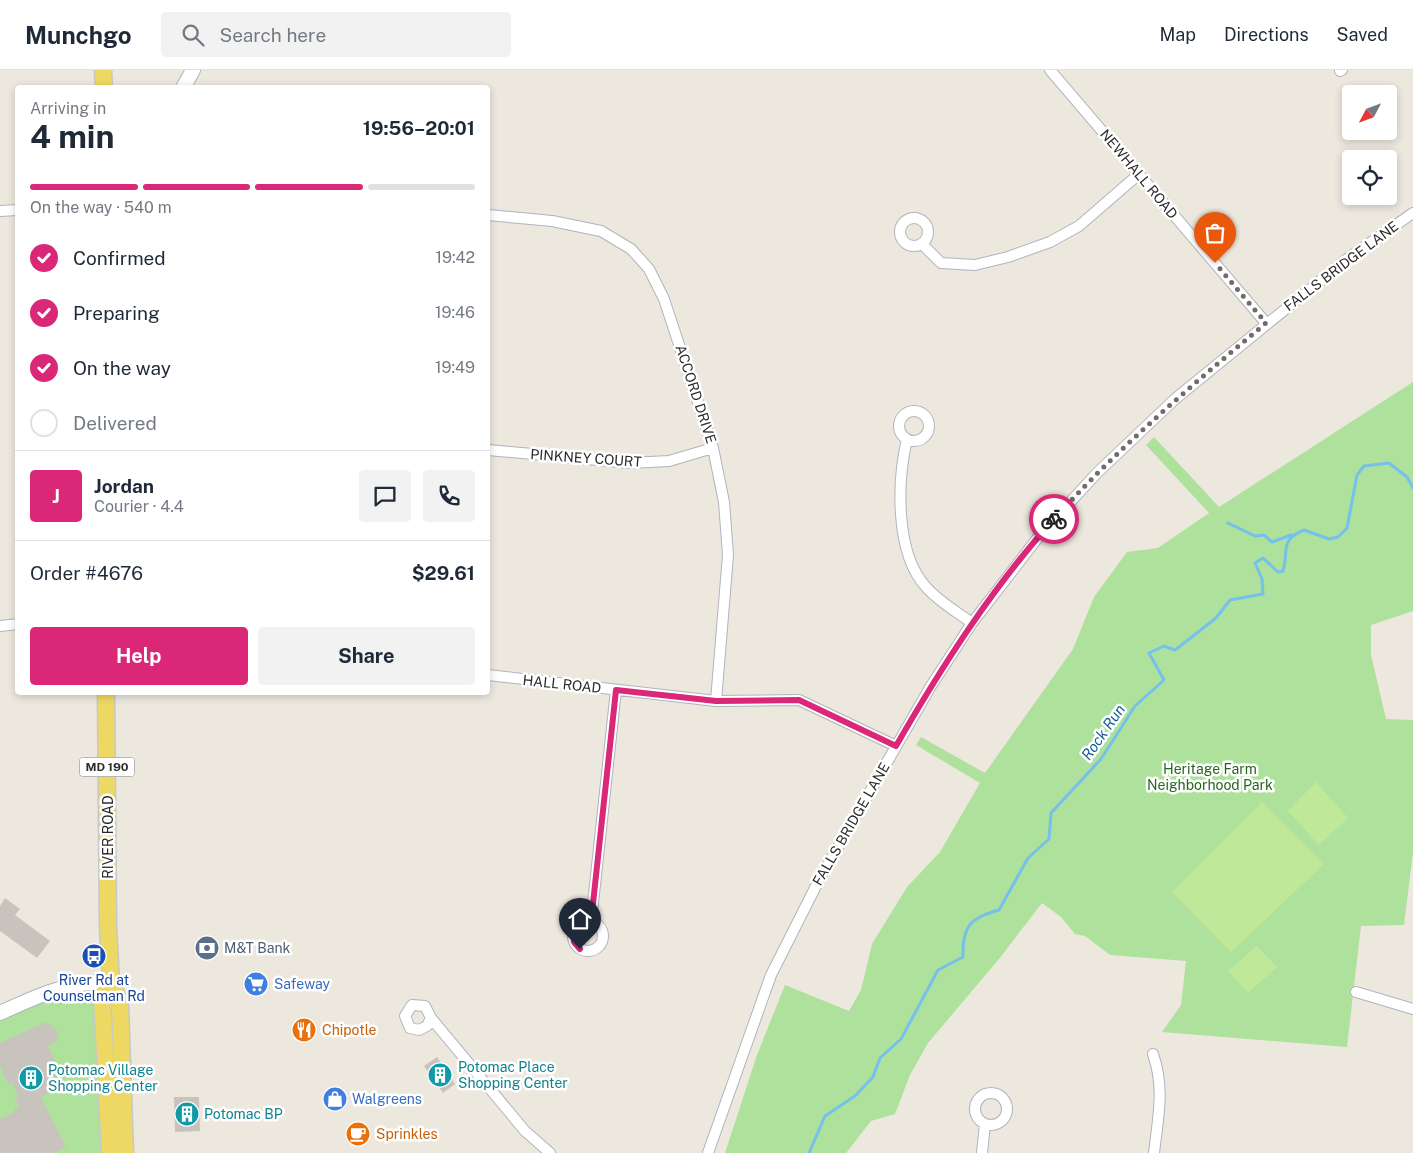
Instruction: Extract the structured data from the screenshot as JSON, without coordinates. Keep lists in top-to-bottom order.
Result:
{
  "streets": {
    "main road": ["MD 190", "RIVER ROAD"],
    "street": [
      "NEWHALL ROAD",
      "FALLS BRIDGE LANE",
      "ACCORD DRIVE",
      "PINKNEY COURT",
      "HALL ROAD"
    ]
  },
  "crossings": [
    ["NEWHALL ROAD", "FALLS BRIDGE LANE"],
    ["FALLS BRIDGE LANE", "HALL ROAD"],
    ["ACCORD DRIVE", "PINKNEY COURT"],
    ["ACCORD DRIVE", "HALL ROAD"]
  ],
  "water": ["Rock Run"],
  "parks": ["Heritage Farm Neighborhood Park"],
  "places": {
    "bank": ["M&T Bank"],
    "bus stop": ["River Rd at Counselman Rd"],
    "supermarket": ["Safeway"],
    "restaurant": ["Chipotle"],
    "building": ["Potomac Place Shopping Center", "Potomac Village Shopping Center", "Potomac BP"],
    "shop": ["Walgreens"],
    "cafe": ["Sprinkles"]
  },
  "north": "bottom left",
  "page": {
    "header": "Munchgo",
    "search": "Search here",
    "nav": ["Map", "Directions", "Saved"],
    "heading": ["4 min", "Arriving in", "19:56–20:01"],
    "panel": [
      "Jordan",
      "Courier · 4.4",
      "Order #4676",
      "$29.61"
    ],
    "bar": "On the way · 540 m",
    "list": [
      ["Confirmed", "19:42"],
      ["Preparing", "19:46"],
      ["On the way", "19:49"],
      "Delivered"
    ],
    "round": "J",
    "buttons": ["Help", "Share"]
  }
}
